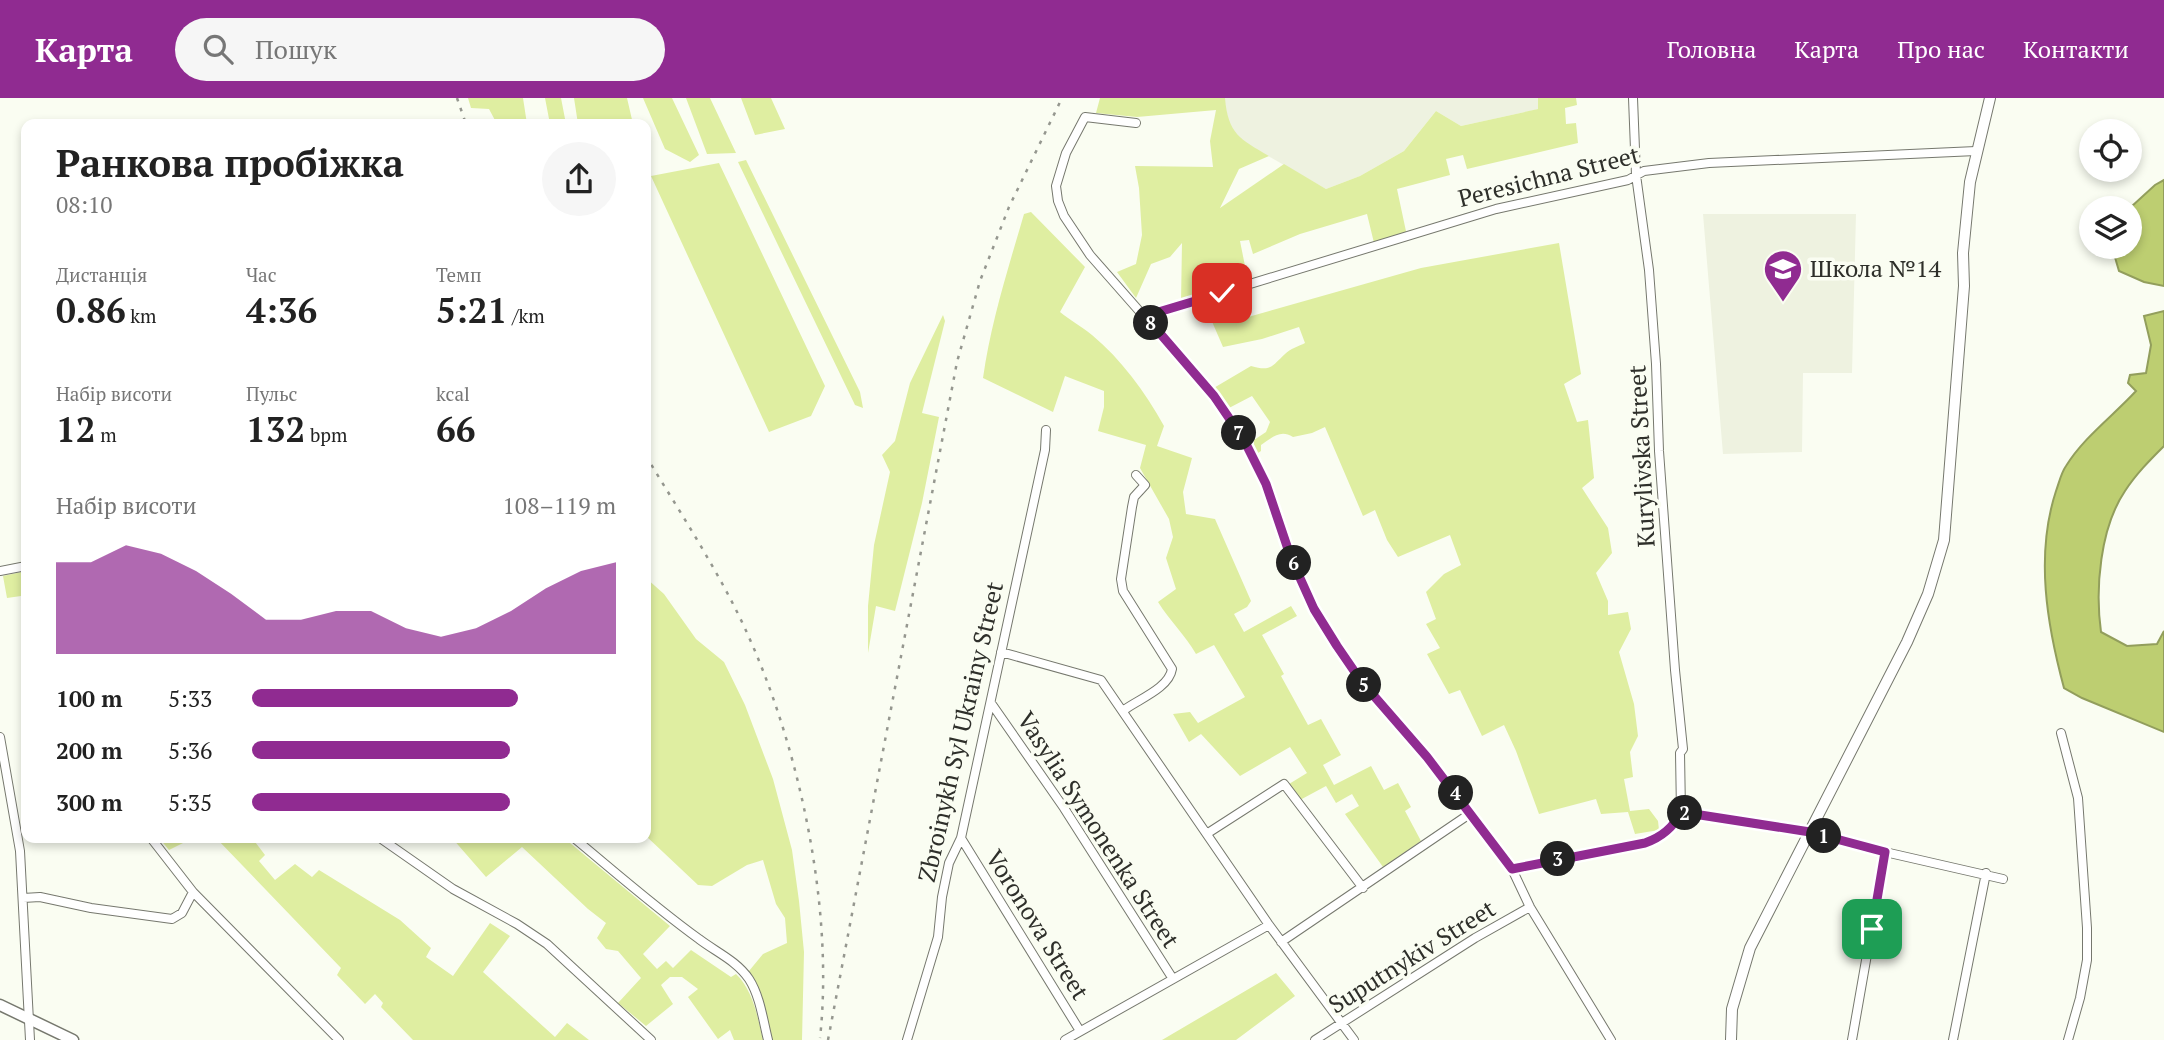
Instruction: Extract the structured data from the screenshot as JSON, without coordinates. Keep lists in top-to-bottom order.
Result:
{
  "streets": {
    "street": [
      "Peresichna Street",
      "Kurylivska Street",
      "Zbroinykh Syl Ukrainy Street",
      "Vasylia Symonenka Street",
      "Voronova Street",
      "Suputnykiv Street"
    ]
  },
  "crossings": [
    ["Peresichna Street", "Kurylivska Street"],
    ["Zbroinykh Syl Ukrainy Street", "Vasylia Symonenka Street"],
    ["Zbroinykh Syl Ukrainy Street", "Voronova Street"]
  ],
  "places": {
    "school or university": ["Школа №14"]
  },
  "page": {
    "header": "Карта",
    "search": "Пошук",
    "nav": [
      "Головна",
      "Карта",
      "Про нас",
      "Контакти"
    ],
    "heading": ["Ранкова пробіжка", "08:10"],
    "stats": [
      ["Дистанція", "0.86 km"],
      ["Час", "4:36"],
      ["Темп", "5:21 /km"],
      ["Набір висоти", "12 m"],
      ["Пульс", "132 bpm"],
      ["kcal", "66"]
    ],
    "pins": [
      "8",
      "7",
      "6",
      "5",
      "4",
      "2",
      "1",
      "3"
    ],
    "chart": ["Набір висоти", "108–119 m"],
    "list": [
      {
        "name": "100 m",
        "note": "5:33"
      },
      {
        "name": "200 m",
        "note": "5:36"
      },
      {
        "name": "300 m",
        "note": "5:35"
      }
    ]
  }
}
